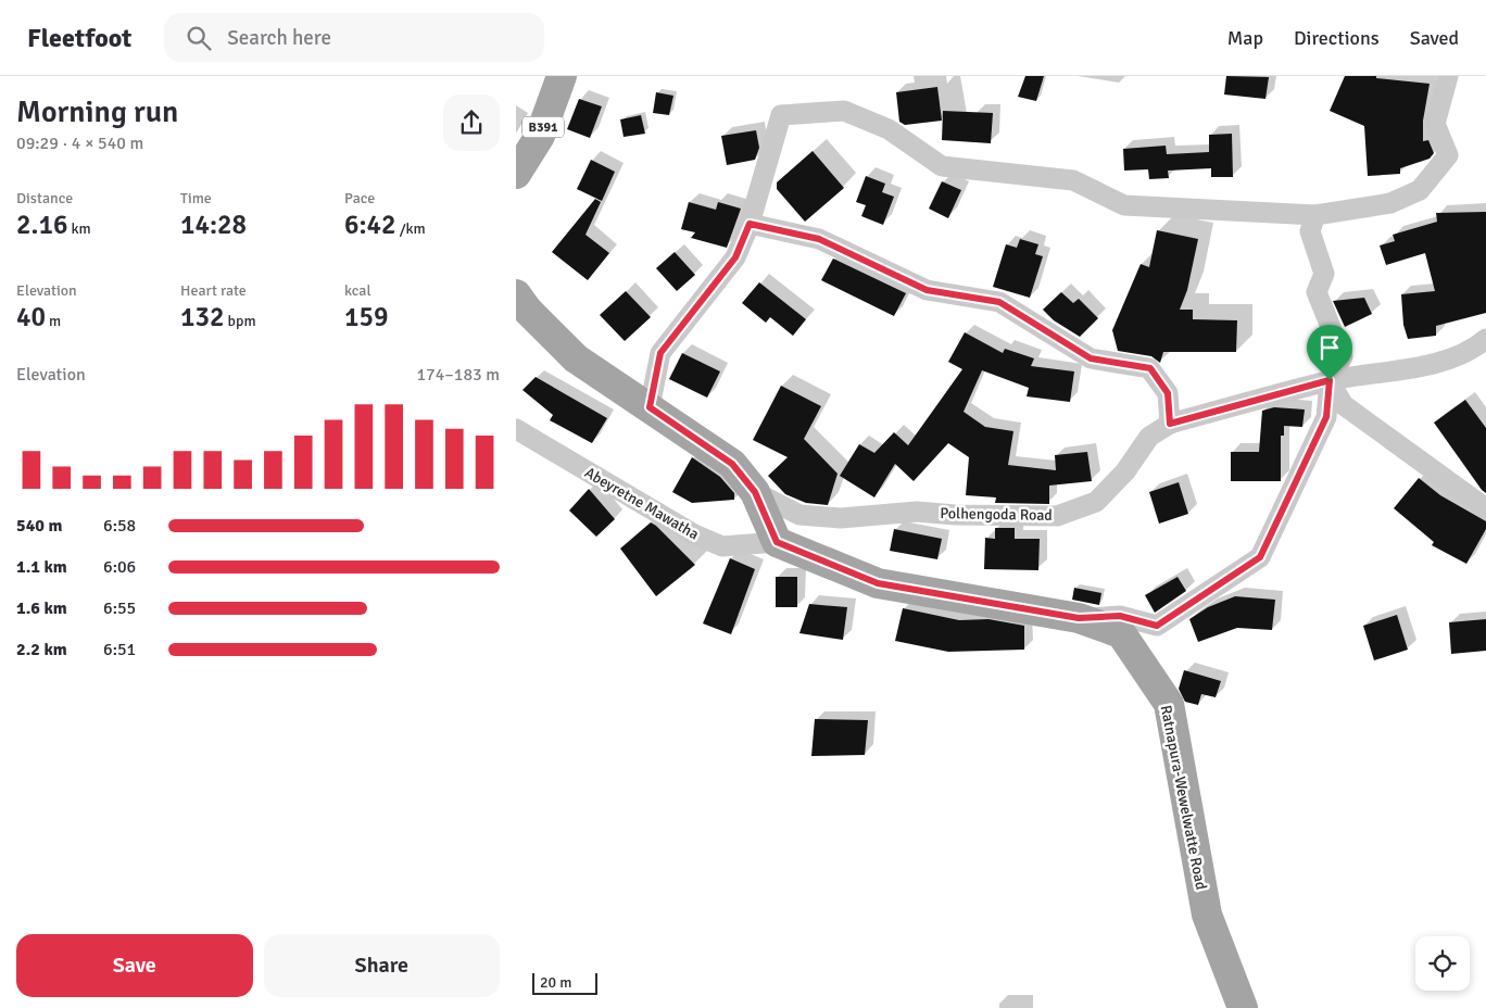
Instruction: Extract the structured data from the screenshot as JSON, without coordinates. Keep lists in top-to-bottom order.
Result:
{
  "streets": {
    "main road": ["B391", "Ratnapura-Wewelwatte Road"],
    "street": ["Abeyretne Mawatha", "Polhengoda Road"]
  },
  "crossings": [
    ["Abeyretne Mawatha", "Ratnapura-Wewelwatte Road"]
  ],
  "scale_bar": "20 m",
  "page": {
    "header": "Fleetfoot",
    "search": "Search here",
    "nav": ["Map", "Directions", "Saved"],
    "heading": ["Morning run", "09:29 · 4 × 540 m"],
    "stats": [
      ["Distance", "2.16 km"],
      ["Time", "14:28"],
      ["Pace", "6:42 /km"],
      ["Elevation", "40 m"],
      ["Heart rate", "132 bpm"],
      ["kcal", "159"]
    ],
    "chart": ["Elevation", "174–183 m"],
    "list": [
      {
        "name": "540 m",
        "note": "6:58"
      },
      {
        "name": "1.1 km",
        "note": "6:06"
      },
      {
        "name": "1.6 km",
        "note": "6:55"
      },
      {
        "name": "2.2 km",
        "note": "6:51"
      }
    ],
    "buttons": ["Save", "Share"],
    "scale": "20 m"
  }
}
